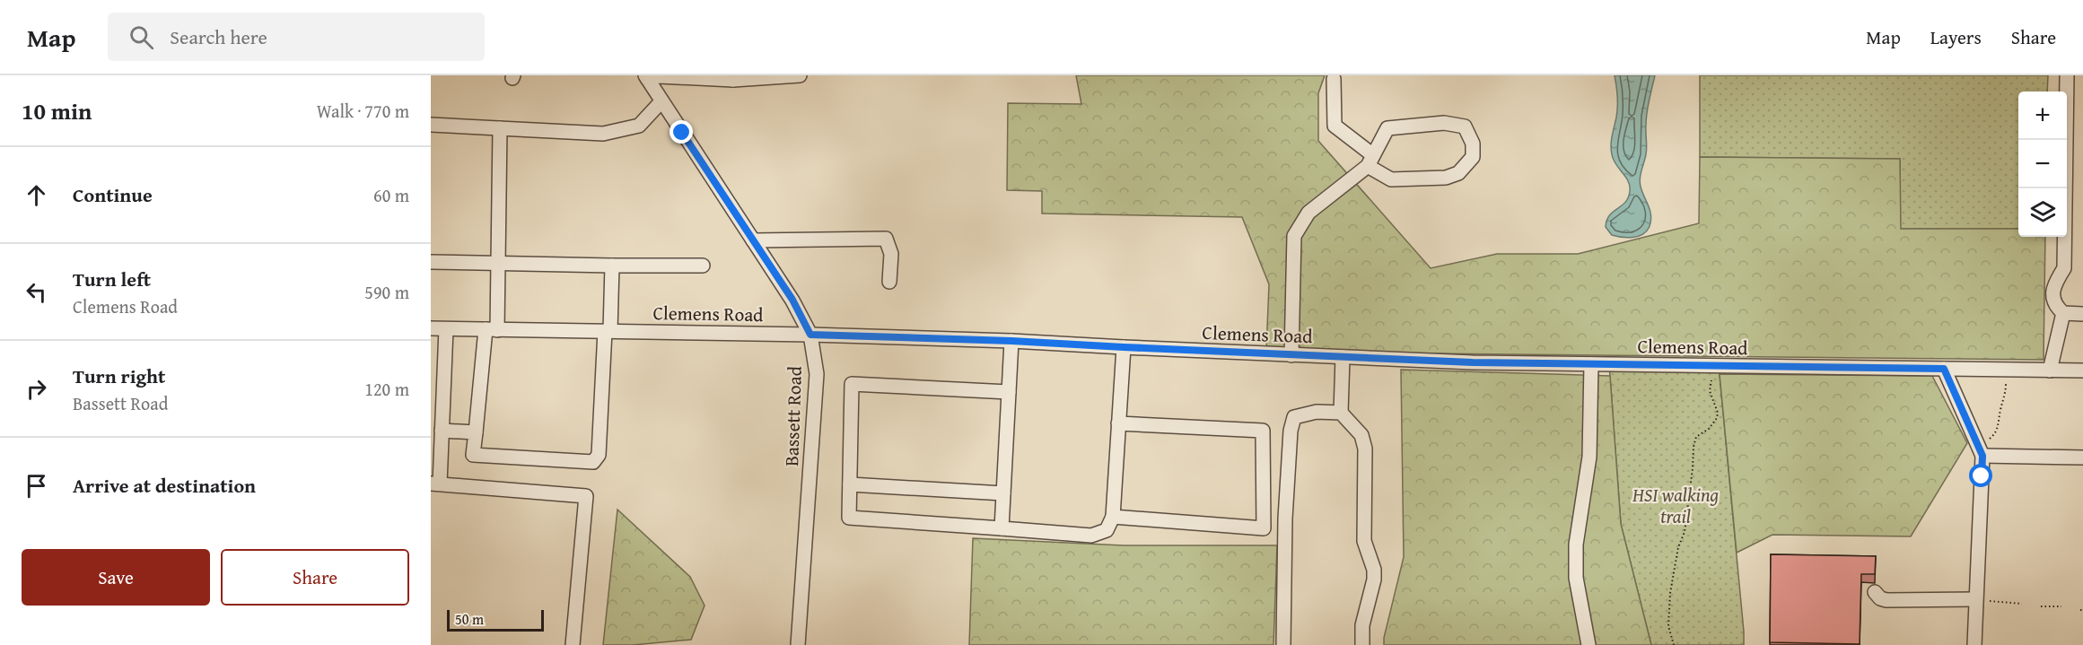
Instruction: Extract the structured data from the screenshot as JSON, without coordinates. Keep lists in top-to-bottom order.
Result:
{
  "streets": {
    "street": ["Clemens Road", "Bassett Road"]
  },
  "crossings": [
    ["Clemens Road", "Bassett Road"]
  ],
  "parks": ["HSI walking trail"],
  "scale_bar": "50 m",
  "page": {
    "header": "Map",
    "search": "Search here",
    "nav": ["Map", "Layers", "Share"],
    "heading": ["10 min", "Walk · 770 m"],
    "map_buttons": ["+", "−"],
    "list": [
      ["Continue", "60 m"],
      ["Turn left", "Clemens Road", "590 m"],
      ["Turn right", "Bassett Road", "120 m"],
      "Arrive at destination"
    ],
    "buttons": ["Save", "Share"],
    "scale": "50 m"
  }
}
